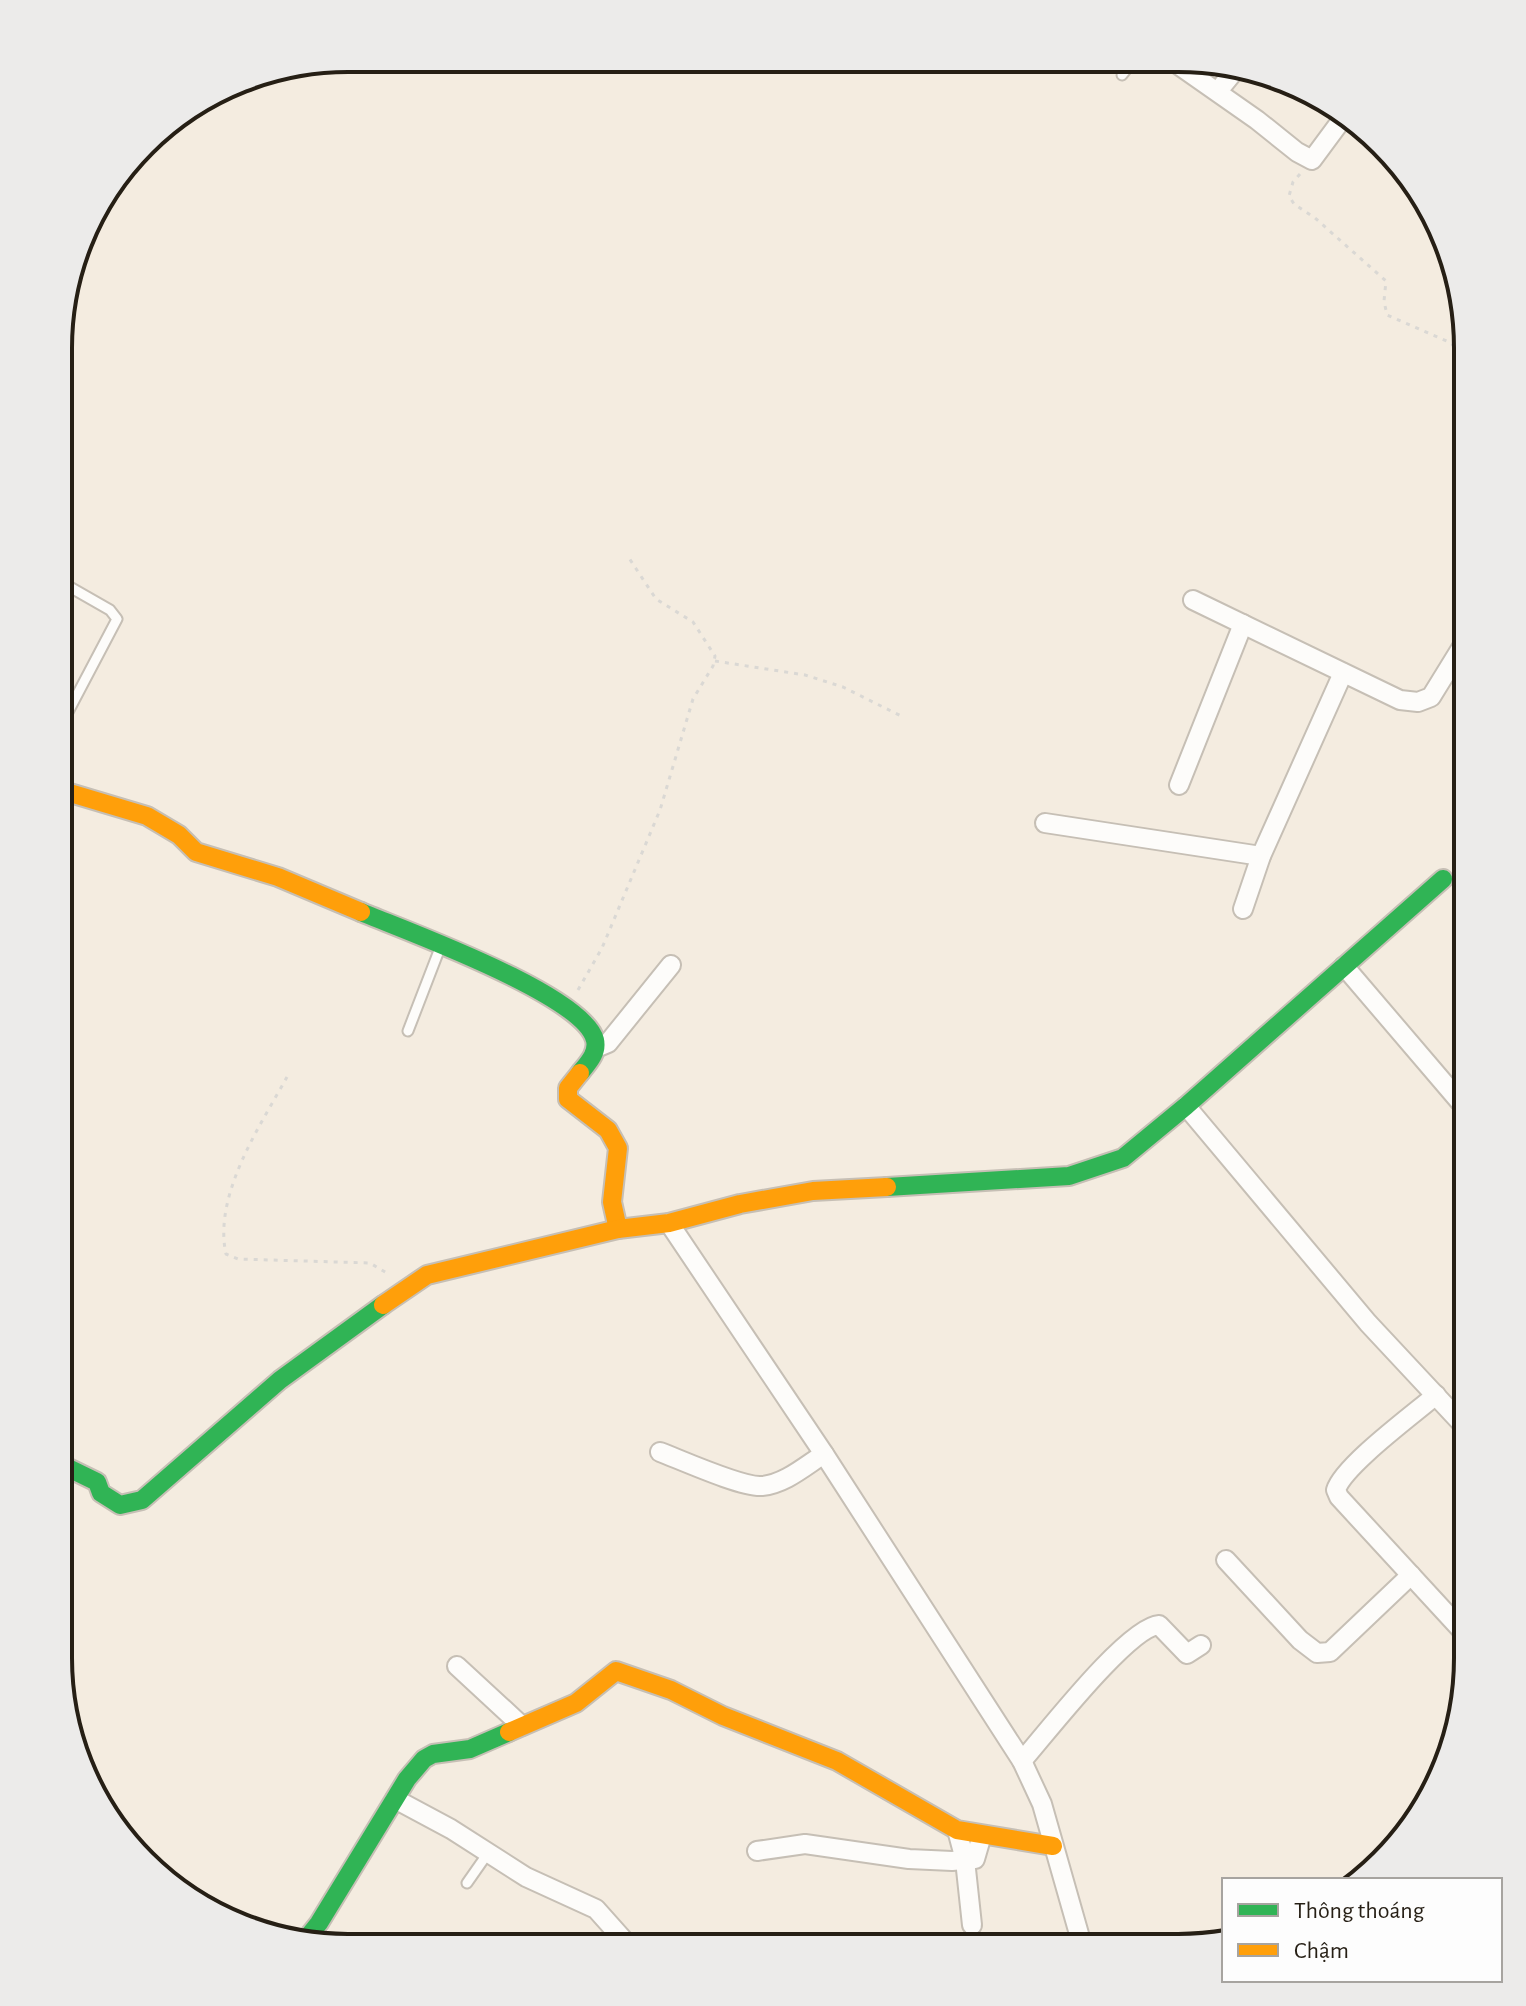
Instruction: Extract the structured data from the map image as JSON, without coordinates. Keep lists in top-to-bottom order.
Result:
{
  "legend": ["Thông thoáng", "Chậm"]
}
